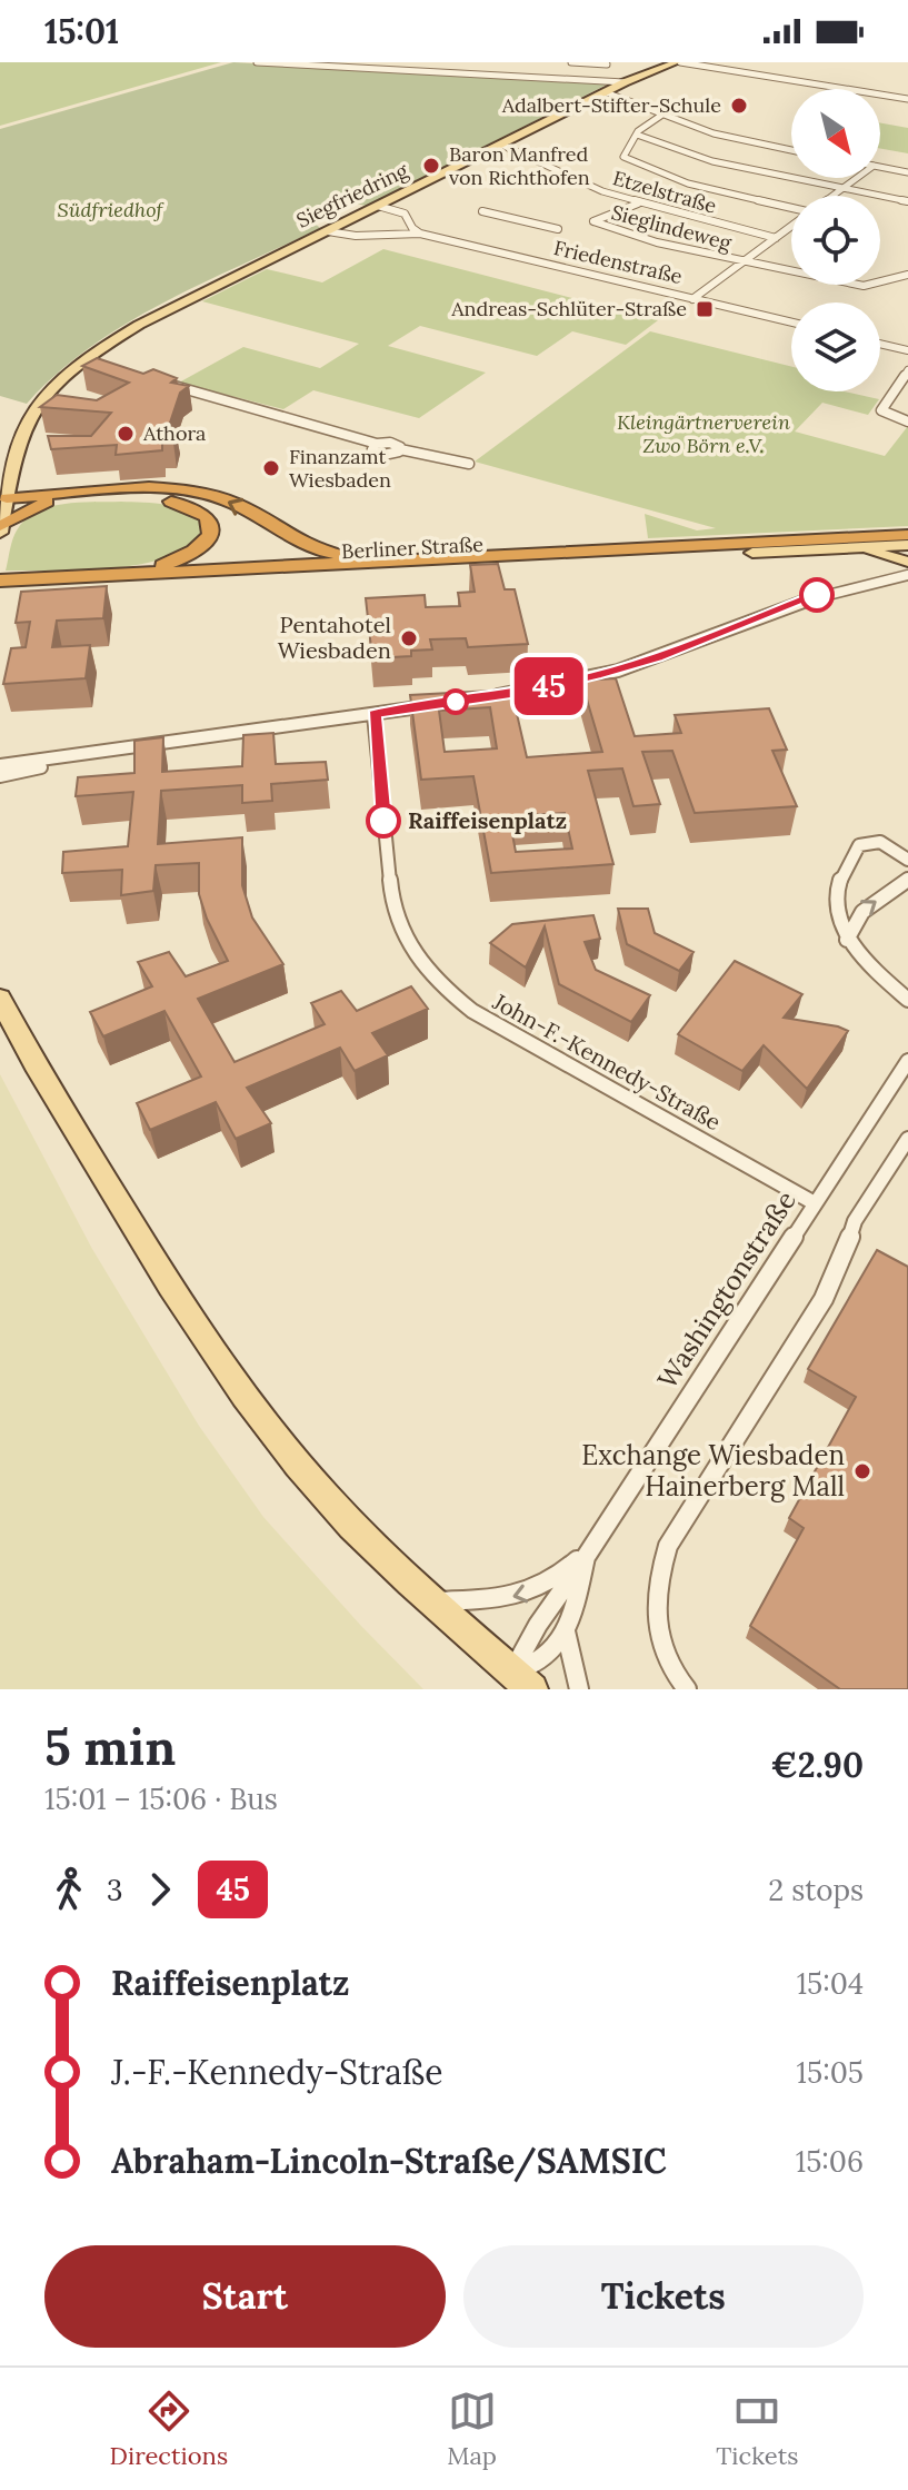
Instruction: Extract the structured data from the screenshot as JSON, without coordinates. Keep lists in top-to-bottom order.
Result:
{
  "streets": {
    "highway": ["Berliner Straße"],
    "main road": ["Siegfriedring"],
    "street": [
      "Etzelstraße",
      "Sieglindeweg",
      "Friedenstraße",
      "John-F.-Kennedy-Straße",
      "Washingtonstraße"
    ]
  },
  "crossings": [
    ["Etzelstraße", "Siegfriedring"],
    ["Etzelstraße", "Sieglindeweg"],
    ["Siegfriedring", "Friedenstraße"],
    ["John-F.-Kennedy-Straße", "Washingtonstraße"]
  ],
  "parks": ["Südfriedhof", "Kleingärtnerverein Zwo Börn e.V."],
  "places": {
    "other": [
      "Adalbert-Stifter-Schule",
      "Baron Manfred von Richthofen",
      "Athora",
      "Finanzamt Wiesbaden",
      "Pentahotel Wiesbaden",
      "Raiffeisenplatz",
      "Exchange Wiesbaden Hainerberg Mall"
    ],
    "transit": ["Andreas-Schlüter-Straße"]
  },
  "lines": ["bus line 45"],
  "north": "bottom right",
  "page": {
    "status": "15:01",
    "on_map": "45",
    "heading": ["5 min", "15:01 – 15:06 · Bus", "€2.90"],
    "legs": ["3", "45", "2 stops"],
    "list": [
      {
        "name": "Raiffeisenplatz",
        "value": "15:04"
      },
      {
        "name": "J.-F.-Kennedy-Straße",
        "value": "15:05"
      },
      {
        "name": "Abraham-Lincoln-Straße/SAMSIC",
        "value": "15:06"
      }
    ],
    "buttons": ["Start", "Tickets"],
    "tabs": ["Directions", "Map", "Tickets"]
  }
}
